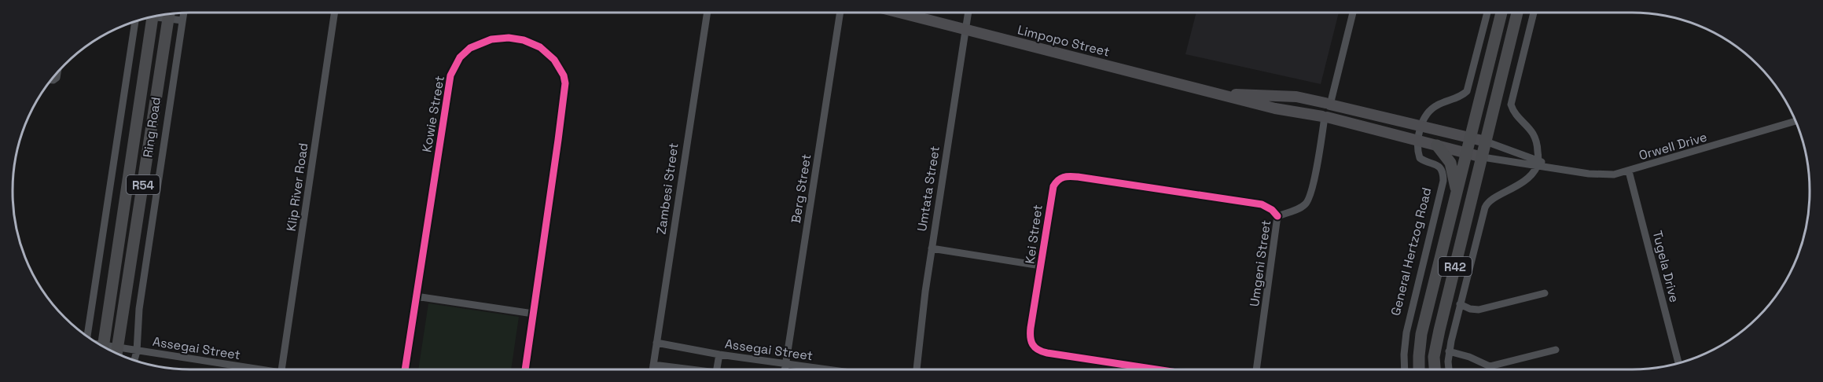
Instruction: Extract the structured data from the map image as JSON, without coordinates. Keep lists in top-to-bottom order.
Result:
{
  "streets": {
    "main road": ["Ring Road", "R54", "R42"],
    "street": [
      "Limpopo Street",
      "Kowie Street",
      "Orwell Drive",
      "Klip River Road",
      "Zambesi Street",
      "Berg Street",
      "Umtata Street",
      "Kei Street",
      "General Hertzog Road",
      "Umgeni Street",
      "Tugela Drive",
      "Assegai Street"
    ]
  },
  "crossings": [
    ["Limpopo Street", "Orwell Drive"],
    ["Limpopo Street", "Umtata Street"],
    ["Limpopo Street", "General Hertzog Road"],
    ["Limpopo Street", "Umgeni Street"],
    ["Limpopo Street", "R42"],
    ["Ring Road", "Assegai Street"],
    ["Orwell Drive", "R42"],
    ["Orwell Drive", "Tugela Drive"],
    ["Zambesi Street", "Assegai Street"],
    ["Berg Street", "Assegai Street"],
    ["Umtata Street", "Kei Street"],
    ["Kei Street", "Umgeni Street"]
  ]
}
